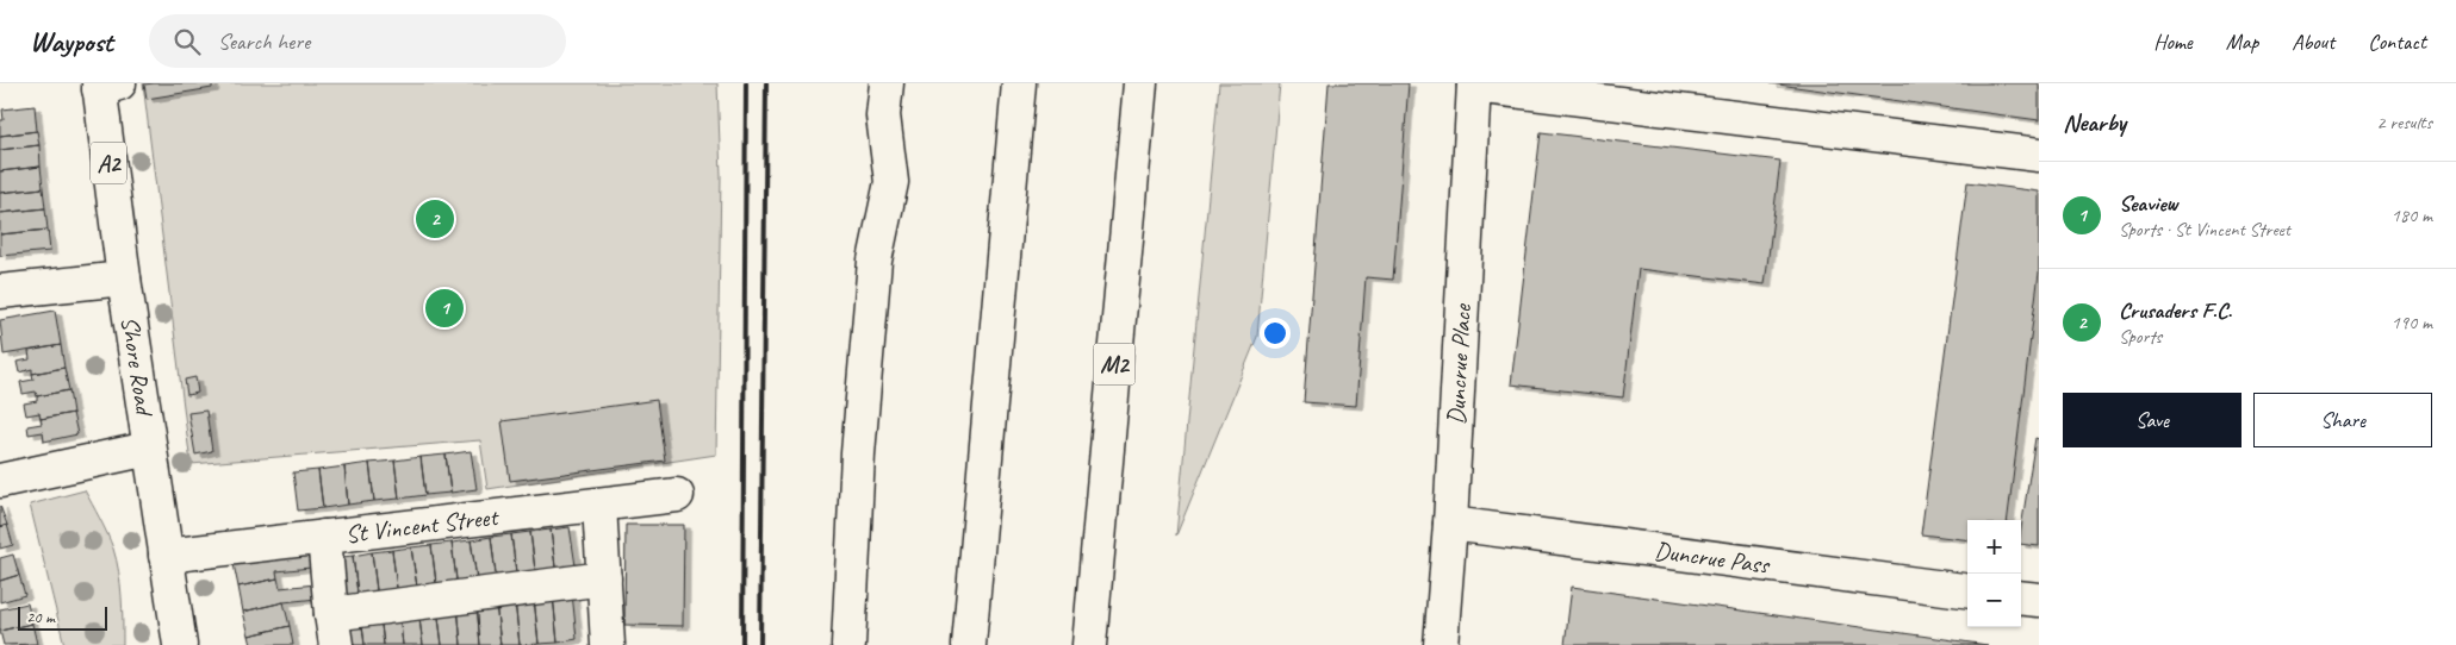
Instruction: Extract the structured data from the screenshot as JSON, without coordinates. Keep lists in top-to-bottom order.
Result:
{
  "streets": {
    "main road": [
      "A2",
      "Shore Road",
      "M2",
      "Duncrue Place",
      "St Vincent Street",
      "Duncrue Pass"
    ]
  },
  "crossings": [
    ["Shore Road", "St Vincent Street"],
    ["Duncrue Place", "Duncrue Pass"]
  ],
  "scale_bar": "20 m",
  "page": {
    "header": "Waypost",
    "search": "Search here",
    "nav": [
      "Home",
      "Map",
      "About",
      "Contact"
    ],
    "heading": ["Nearby", "2 results"],
    "list": [
      {
        "mark": "1",
        "name": "Seaview",
        "note": "Sports · St Vincent Street",
        "value": "180 m"
      },
      {
        "mark": "2",
        "name": "Crusaders F.C.",
        "note": "Sports",
        "value": "190 m"
      }
    ],
    "pins": ["2", "1"],
    "buttons": ["Save", "Share"],
    "map_buttons": ["+", "−"],
    "scale": "20 m"
  }
}
